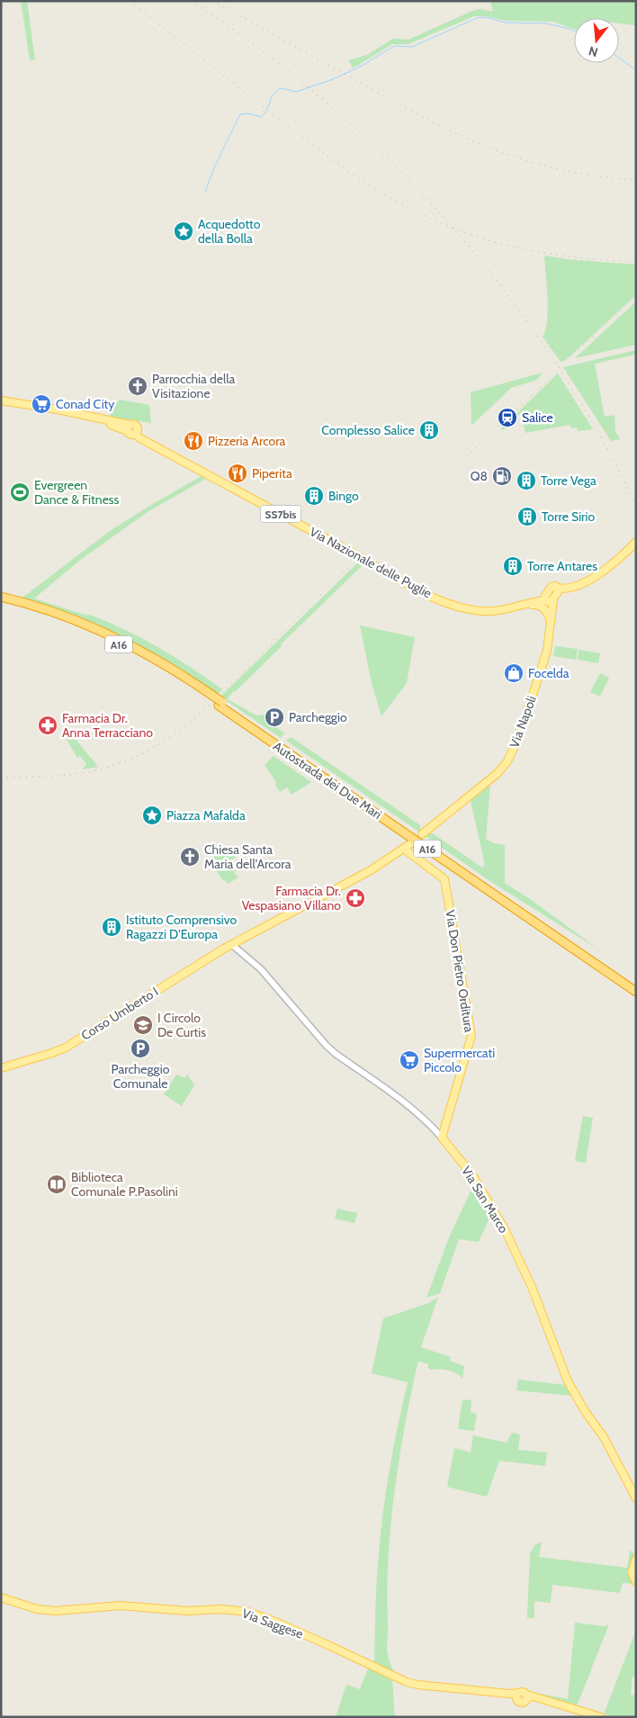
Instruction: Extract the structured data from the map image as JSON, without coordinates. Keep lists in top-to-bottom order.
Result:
{
  "streets": {
    "highway": ["A16", "Autostrada dei Due Mari"],
    "main road": [
      "SS7bis",
      "Via Nazionale delle Puglie",
      "Via Napoli",
      "Via Don Pietro Orditura",
      "Corso Umberto I",
      "Via San Marco",
      "Via Saggese"
    ]
  },
  "crossings": [
    ["Via Nazionale delle Puglie", "Via Napoli"],
    ["Via Don Pietro Orditura", "Via San Marco"],
    ["Corso Umberto I", "Via San Marco"]
  ],
  "places": {
    "place": ["Acquedotto della Bolla", "Piazza Mafalda"],
    "church": ["Parrocchia della Visitazione", "Chiesa Santa Maria dell'Arcora"],
    "supermarket": ["Conad City", "Supermercati Piccolo"],
    "station": ["Salice"],
    "building": [
      "Complesso Salice",
      "Torre Vega",
      "Bingo",
      "Torre Sirio",
      "Torre Antares",
      "Istituto Comprensivo Ragazzi D'Europa"
    ],
    "restaurant": ["Pizzeria Arcora", "Piperita"],
    "fuel station": ["Q8"],
    "sports": ["Evergreen Dance & Fitness"],
    "shop": ["Focelda"],
    "parking": ["Parcheggio", "Parcheggio Comunale"],
    "pharmacy": ["Farmacia Dr. Anna Terracciano", "Farmacia Dr. Vespasiano Villano"],
    "school or university": ["I Circolo De Curtis"],
    "library": ["Biblioteca Comunale P.Pasolini"]
  },
  "north": "bottom"
}
